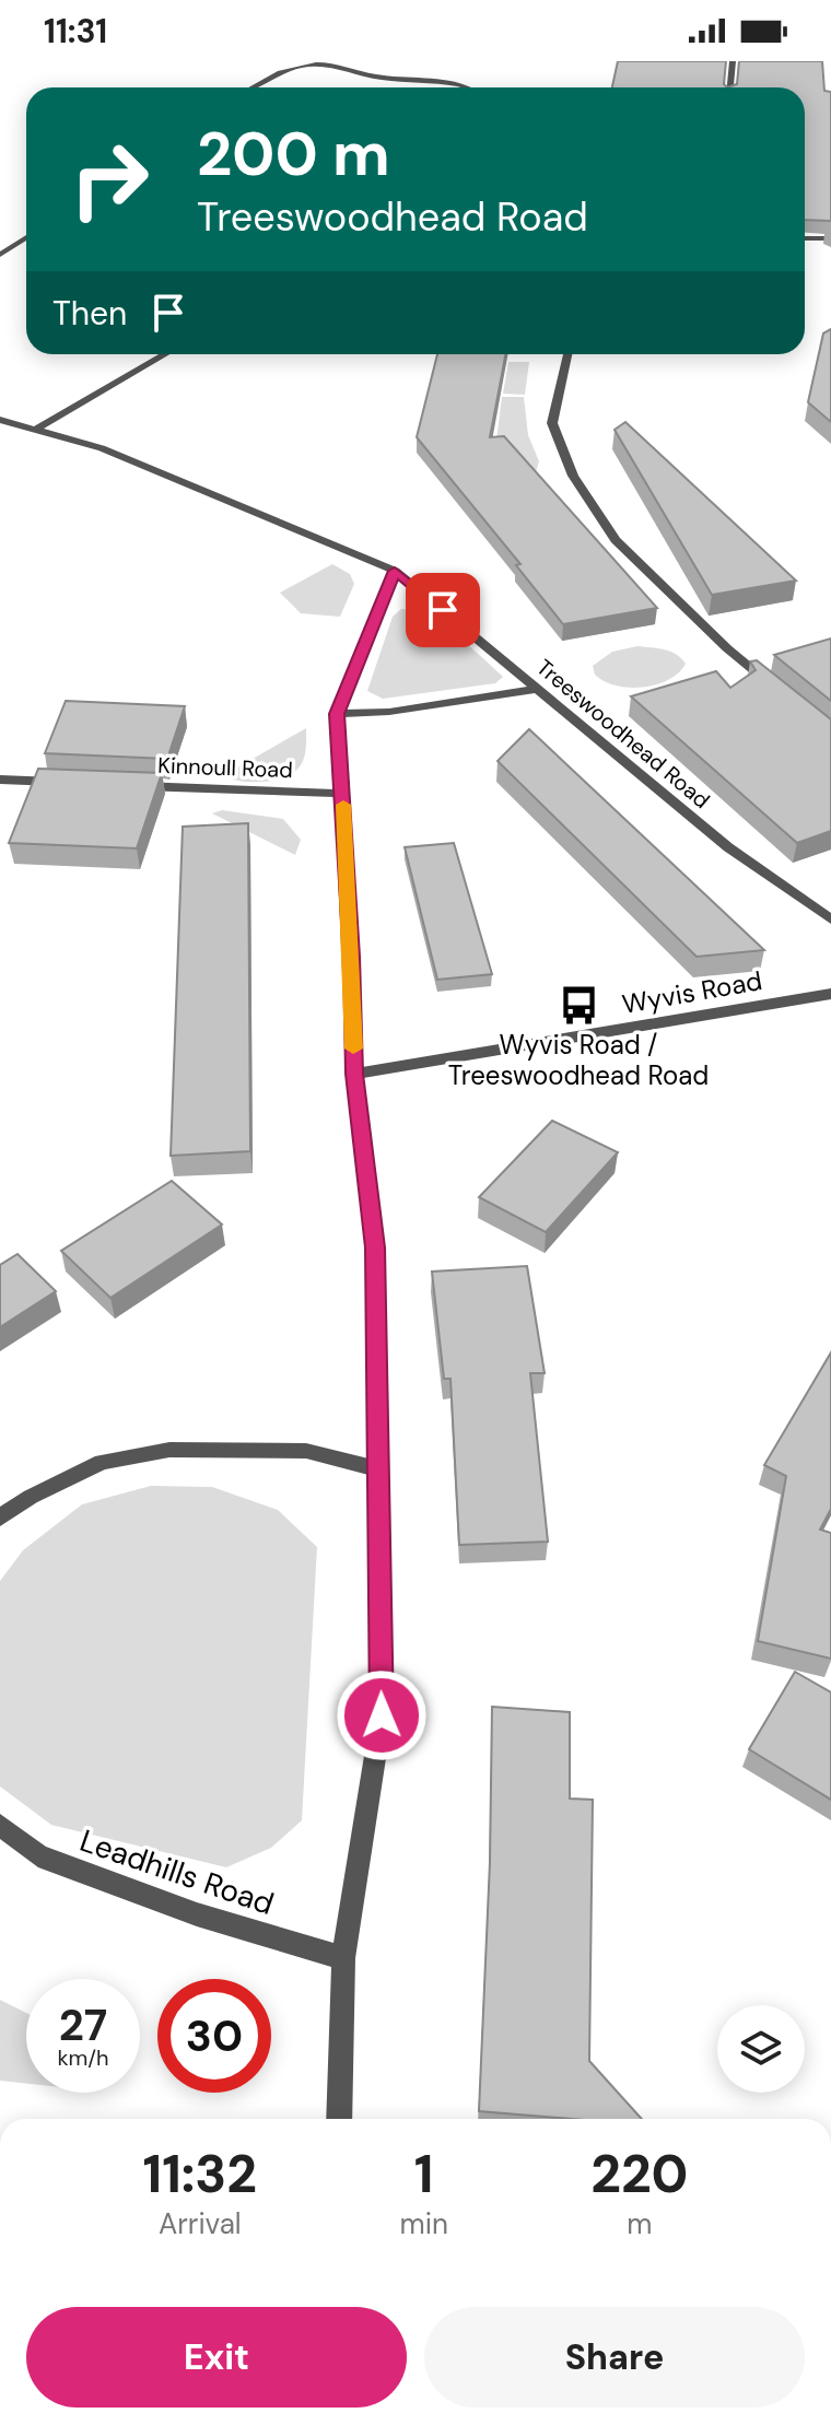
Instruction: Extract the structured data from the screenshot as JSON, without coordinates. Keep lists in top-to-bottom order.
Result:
{
  "streets": {
    "street": [
      "Treeswoodhead Road",
      "Kinnoull Road",
      "Wyvis Road",
      "Leadhills Road"
    ]
  },
  "places": {
    "bus stop": ["Wyvis Road / Treeswoodhead Road"]
  },
  "page": {
    "status": "11:31",
    "turn": ["200 m", "Treeswoodhead Road"],
    "then": "Then",
    "speed": "27 km/h",
    "limit": "30",
    "eta": [
      "11:32",
      "Arrival",
      "1",
      "min",
      "220",
      "m"
    ],
    "buttons": ["Exit", "Share"]
  }
}
